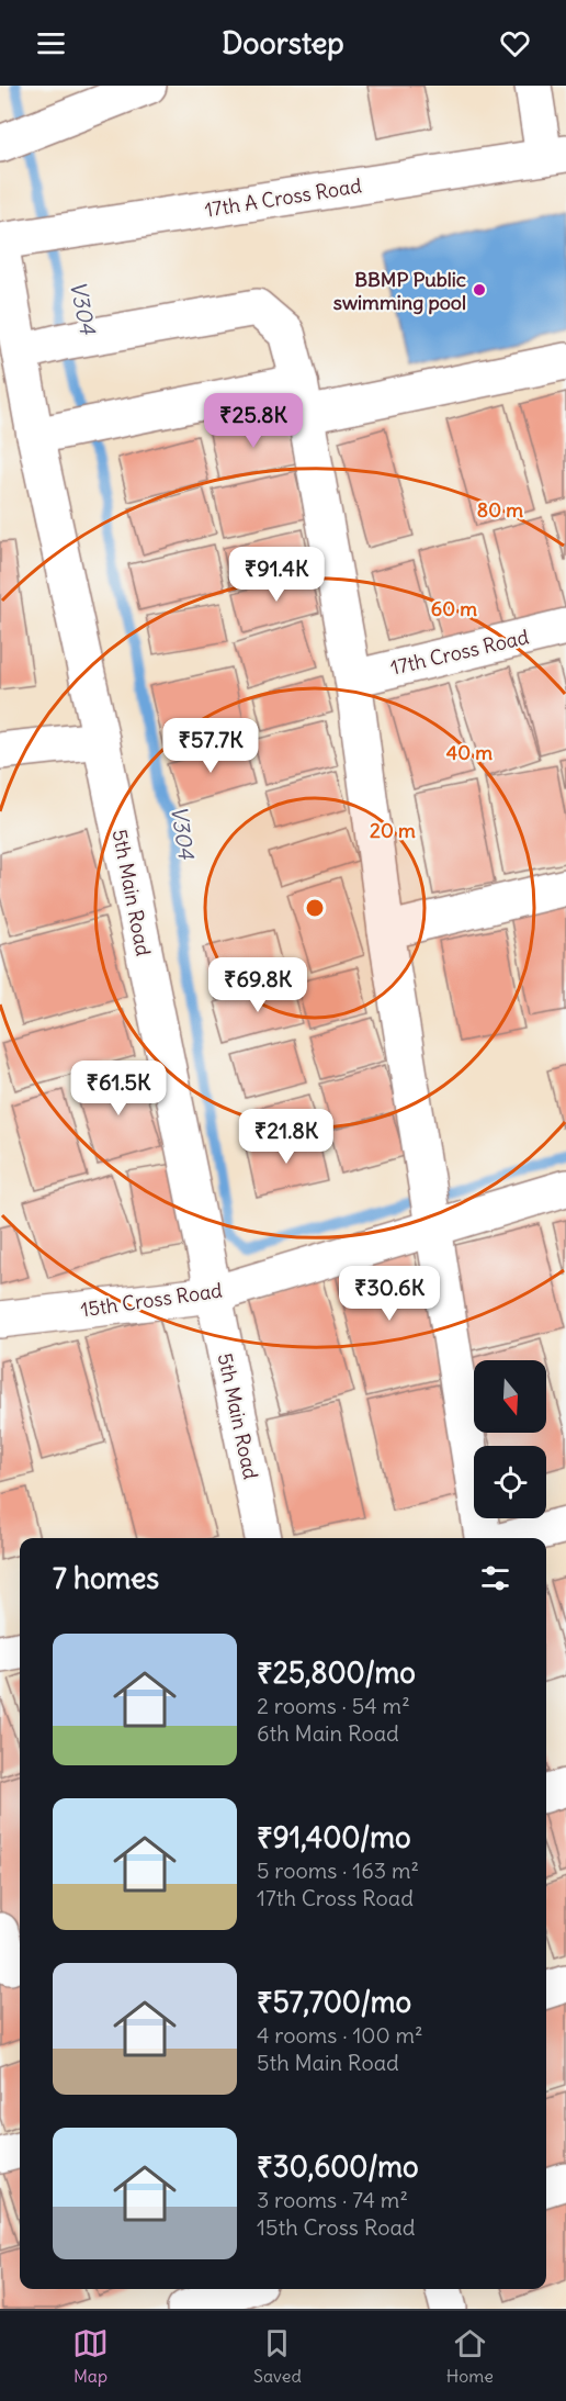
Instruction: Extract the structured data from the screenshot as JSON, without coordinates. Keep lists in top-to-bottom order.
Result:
{
  "streets": {
    "street": [
      "17th A Cross Road",
      "17th Cross Road",
      "5th Main Road",
      "15th Cross Road"
    ]
  },
  "crossings": [
    ["17th A Cross Road", "5th Main Road"],
    ["5th Main Road", "15th Cross Road"]
  ],
  "water": ["V304"],
  "places": ["BBMP Public swimming pool"],
  "north": "bottom",
  "page": {
    "header": "Doorstep",
    "price": [
      "₹25.8K",
      "₹91.4K",
      "₹57.7K",
      "₹69.8K",
      "₹61.5K",
      "₹21.8K",
      "₹30.6K"
    ],
    "heading": "7 homes",
    "list": [
      {
        "name": "₹25,800/mo",
        "note": "2 rooms · 54 m² · 6th Main Road"
      },
      {
        "name": "₹91,400/mo",
        "note": "5 rooms · 163 m² · 17th Cross Road"
      },
      {
        "name": "₹57,700/mo",
        "note": "4 rooms · 100 m² · 5th Main Road"
      },
      {
        "name": "₹30,600/mo",
        "note": "3 rooms · 74 m² · 15th Cross Road"
      }
    ],
    "tabs": ["Map", "Saved", "Home"]
  },
  "rings": [
    "80 m",
    "60 m",
    "40 m",
    "20 m"
  ]
}
